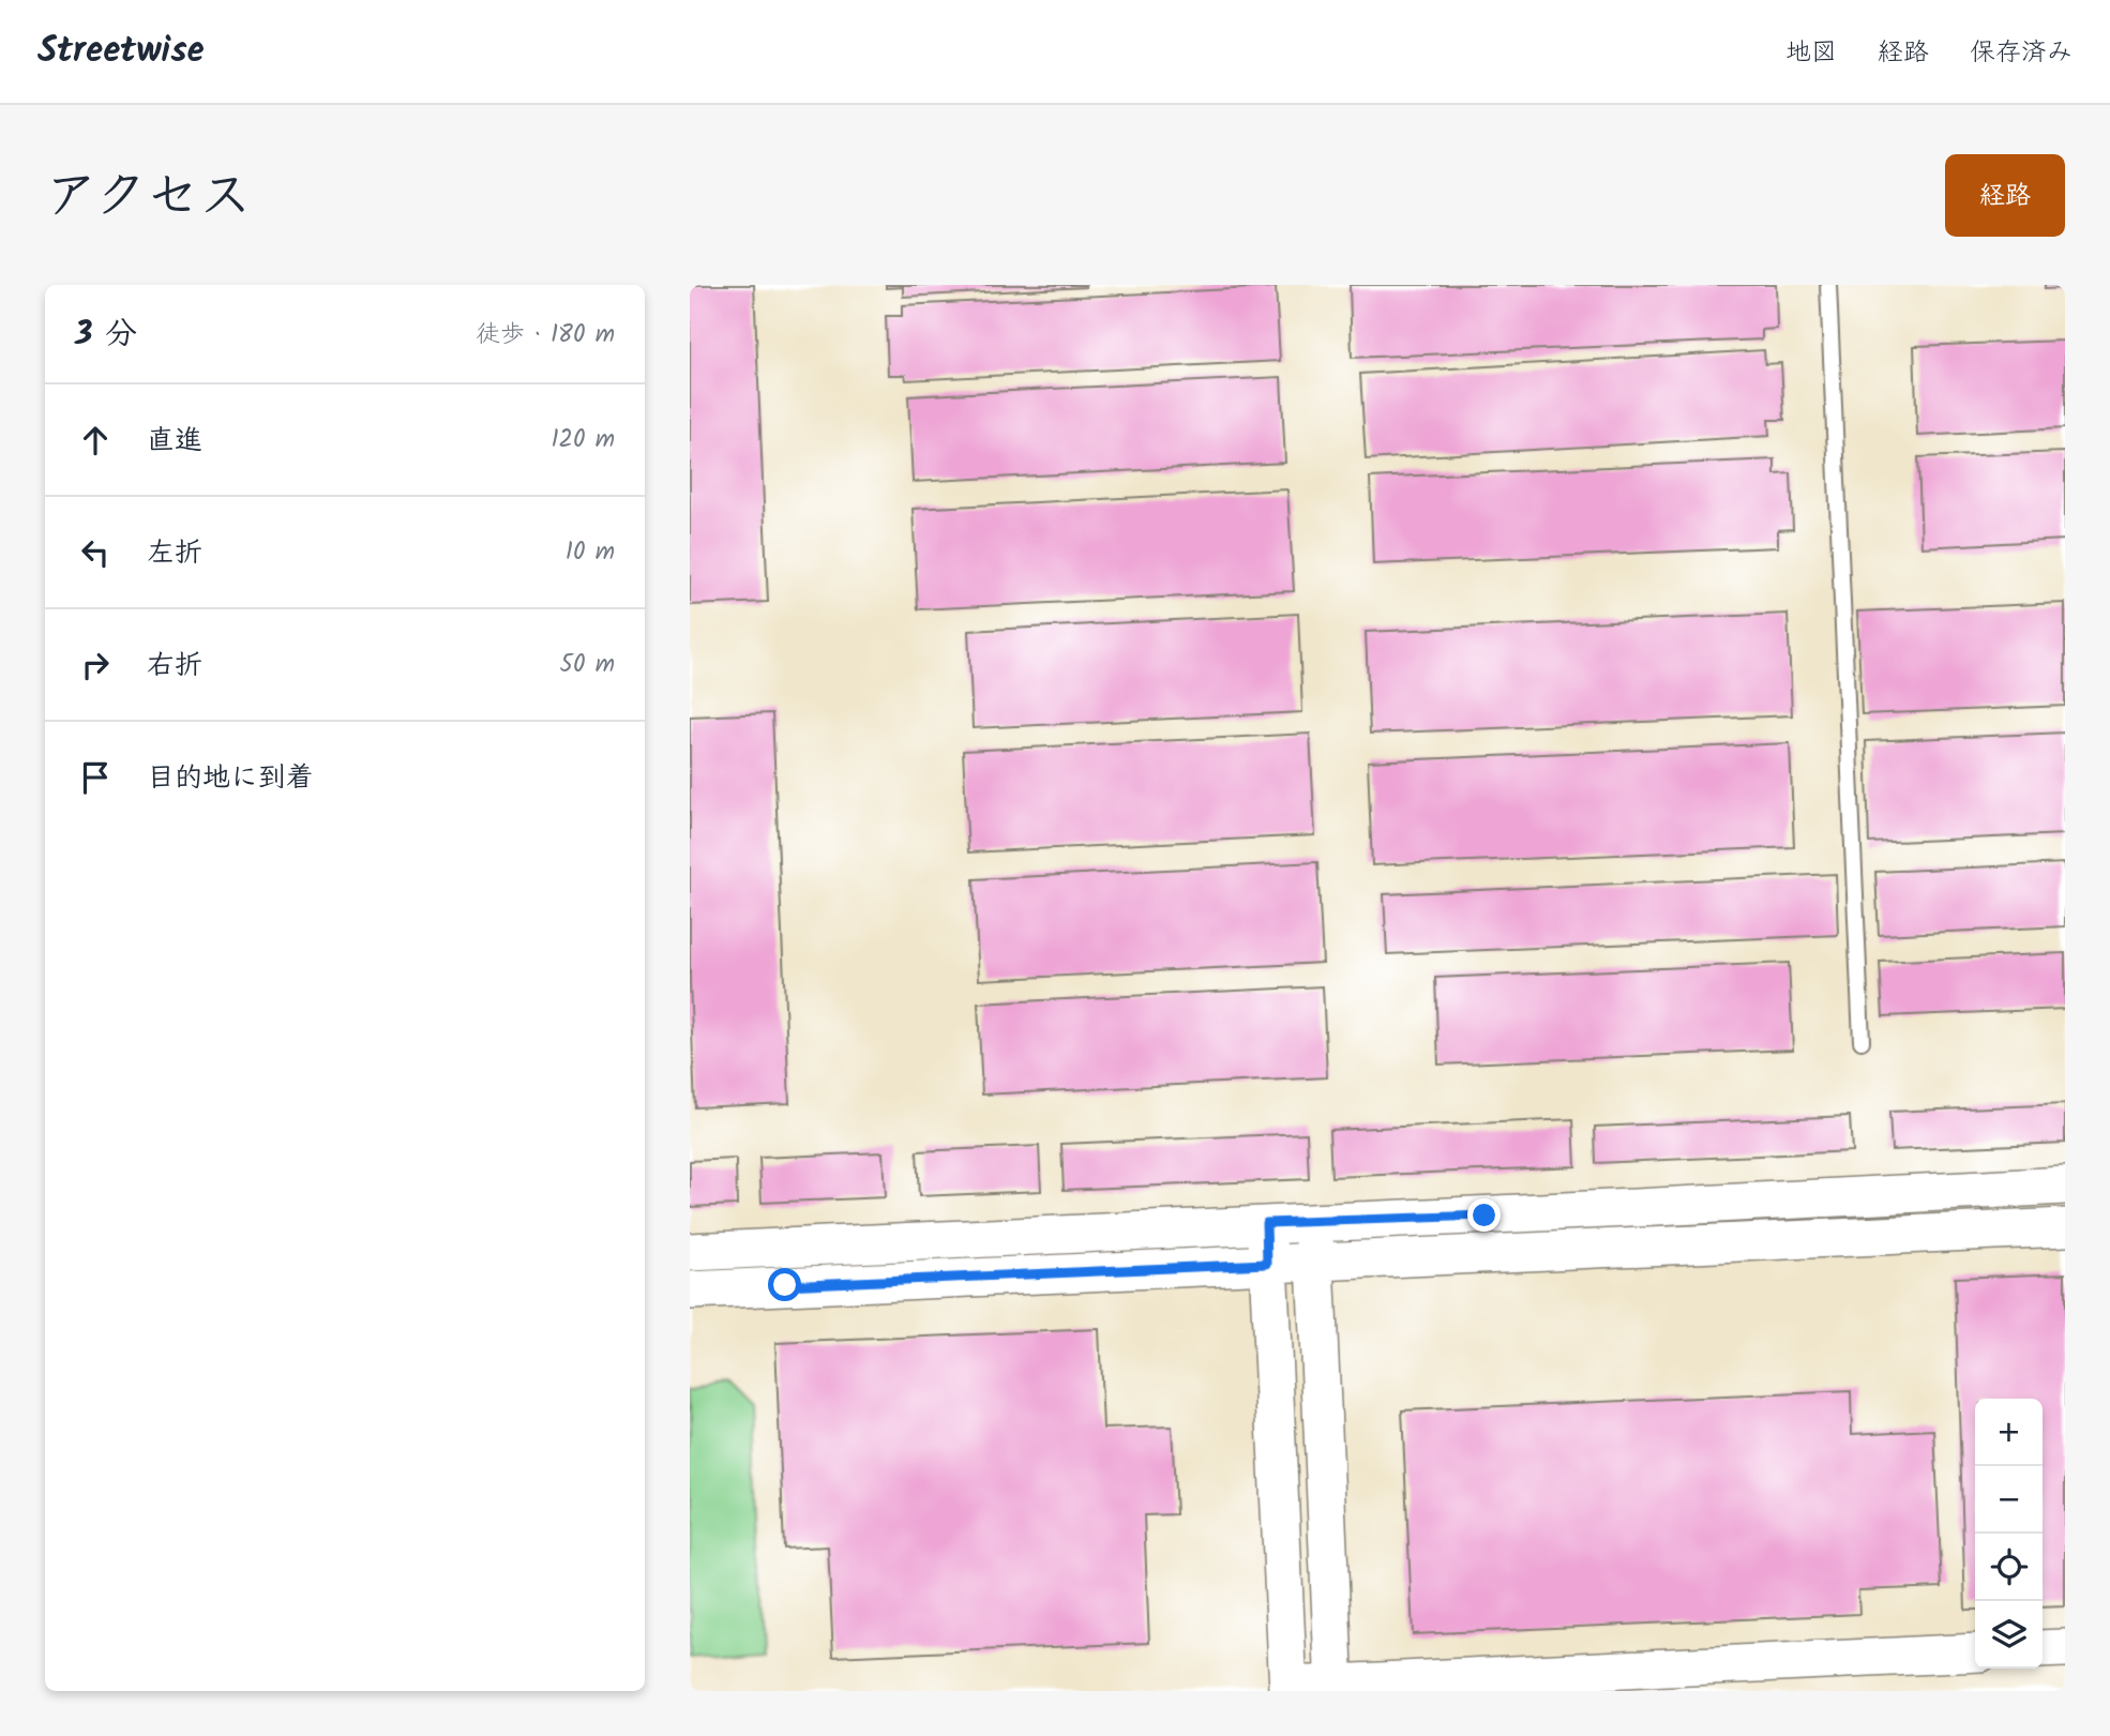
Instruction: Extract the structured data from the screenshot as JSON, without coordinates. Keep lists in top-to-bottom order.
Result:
{
  "page": {
    "header": "Streetwise",
    "nav": ["地図", "経路", "保存済み"],
    "title": "アクセス",
    "buttons": "経路",
    "heading": ["3 分", "徒歩 · 180 m"],
    "list": [
      ["直進", "120 m"],
      ["左折", "10 m"],
      ["右折", "50 m"],
      "目的地に到着"
    ],
    "map_buttons": ["+", "−"]
  }
}
